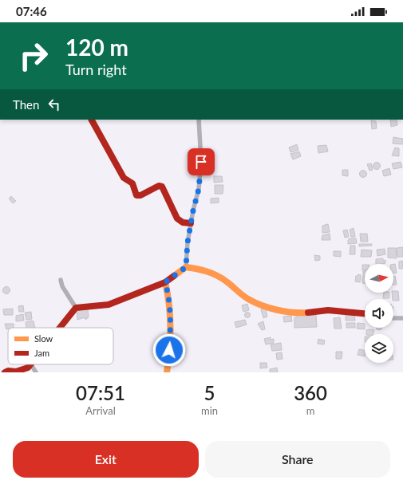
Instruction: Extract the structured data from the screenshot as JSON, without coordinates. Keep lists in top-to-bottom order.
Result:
{
  "legend": ["Slow", "Jam"],
  "north": "right",
  "page": {
    "status": "07:46",
    "turn": ["120 m", "Turn right"],
    "then": "Then",
    "eta": [
      "07:51",
      "Arrival",
      "5",
      "min",
      "360",
      "m"
    ],
    "buttons": ["Exit", "Share"]
  }
}
